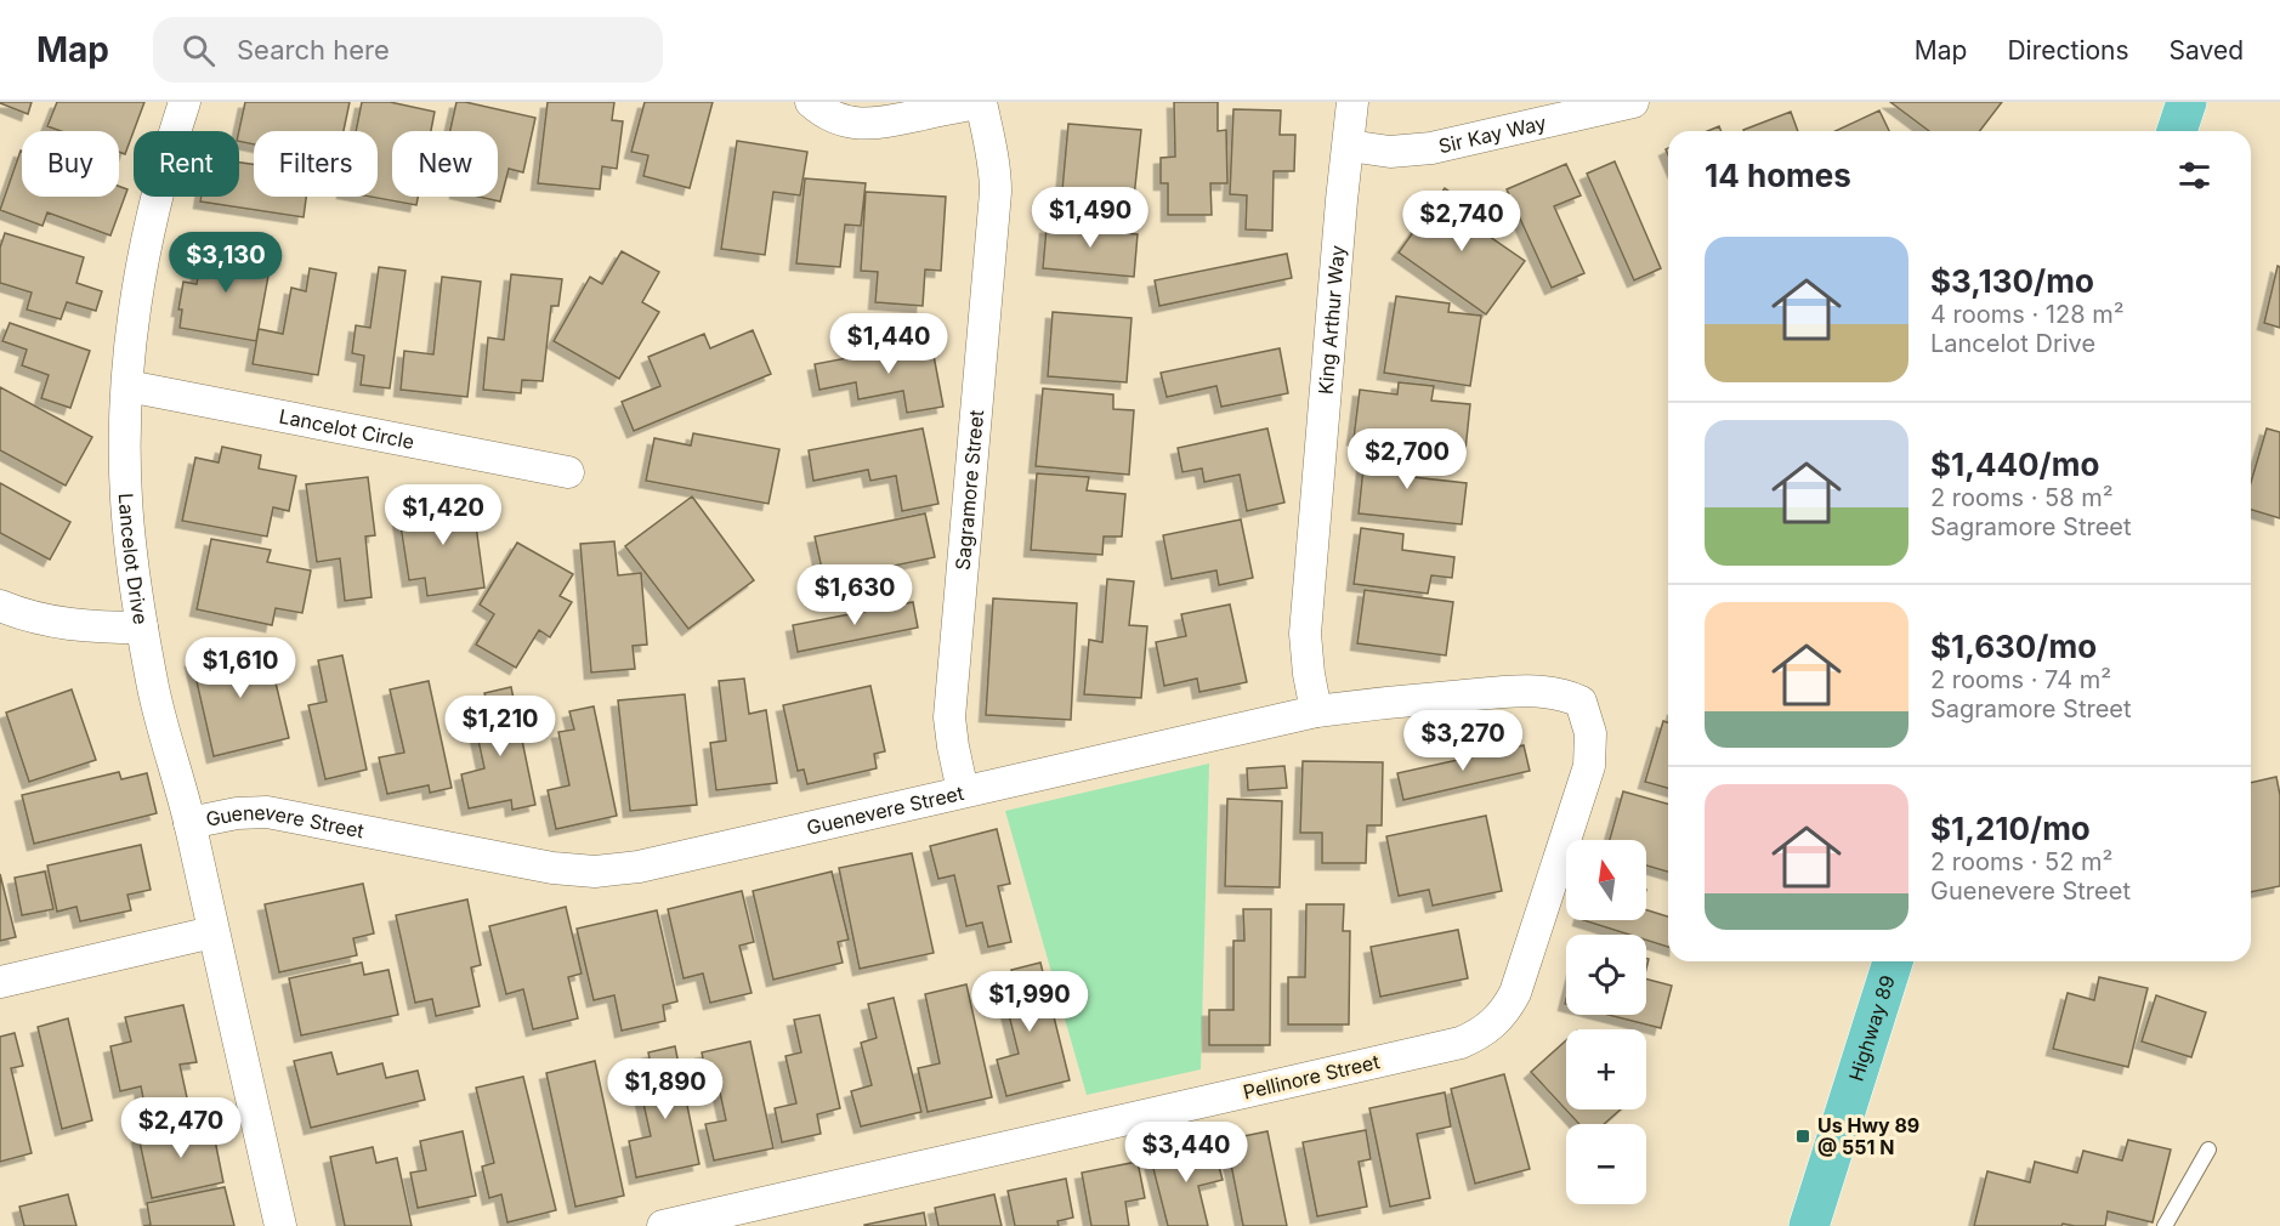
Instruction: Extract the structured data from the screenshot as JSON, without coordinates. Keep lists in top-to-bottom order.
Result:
{
  "streets": {
    "main road": ["Highway 89"],
    "street": [
      "Sir Kay Way",
      "King Arthur Way",
      "Lancelot Circle",
      "Sagramore Street",
      "Lancelot Drive",
      "Guenevere Street",
      "Pellinore Street"
    ]
  },
  "crossings": [
    ["Sir Kay Way", "King Arthur Way"],
    ["King Arthur Way", "Guenevere Street"],
    ["Lancelot Circle", "Lancelot Drive"],
    ["Sagramore Street", "Guenevere Street"],
    ["Lancelot Drive", "Guenevere Street"],
    ["Guenevere Street", "Pellinore Street"]
  ],
  "places": {
    "transit": ["Us Hwy 89 @ 551 N"]
  },
  "north": "top",
  "page": {
    "header": "Map",
    "search": "Search here",
    "nav": ["Map", "Directions", "Saved"],
    "chip": [
      "Buy",
      "Rent",
      "Filters",
      "New"
    ],
    "heading": "14 homes",
    "price": [
      "$1,490",
      "$2,740",
      "$3,130",
      "$1,440",
      "$2,700",
      "$1,420",
      "$1,630",
      "$1,610",
      "$1,210",
      "$3,270",
      "$1,990",
      "$1,890",
      "$2,470",
      "$3,440"
    ],
    "list": [
      {
        "name": "$3,130/mo",
        "note": "4 rooms · 128 m² · Lancelot Drive"
      },
      {
        "name": "$1,440/mo",
        "note": "2 rooms · 58 m² · Sagramore Street"
      },
      {
        "name": "$1,630/mo",
        "note": "2 rooms · 74 m² · Sagramore Street"
      },
      {
        "name": "$1,210/mo",
        "note": "2 rooms · 52 m² · Guenevere Street"
      }
    ],
    "map_buttons": ["+", "−"]
  }
}
